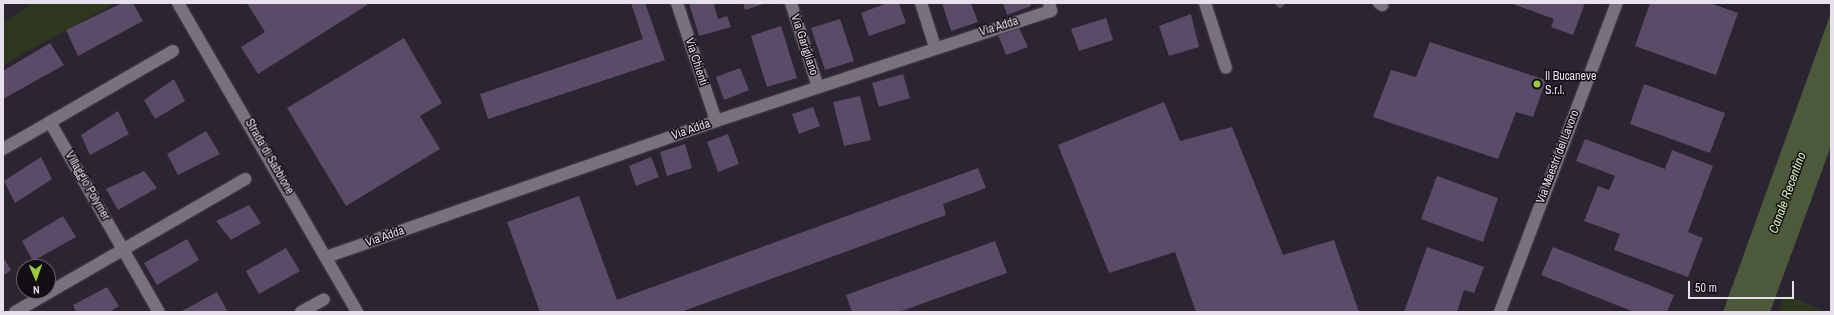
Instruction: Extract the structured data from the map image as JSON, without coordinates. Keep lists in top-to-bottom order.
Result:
{
  "streets": {
    "street": [
      "Via Adda",
      "Via Garigliano",
      "Via Chienti",
      "Strada di Sabbione",
      "Via Maestri del Lavoro",
      "Villaggio Polymer"
    ]
  },
  "crossings": [
    ["Via Adda", "Via Garigliano"],
    ["Via Adda", "Via Chienti"],
    ["Via Adda", "Strada di Sabbione"]
  ],
  "water": ["Canale Recentino"],
  "places": ["Il Bucaneve S.r.l."],
  "scale_bar": "50 m",
  "north": "bottom"
}
